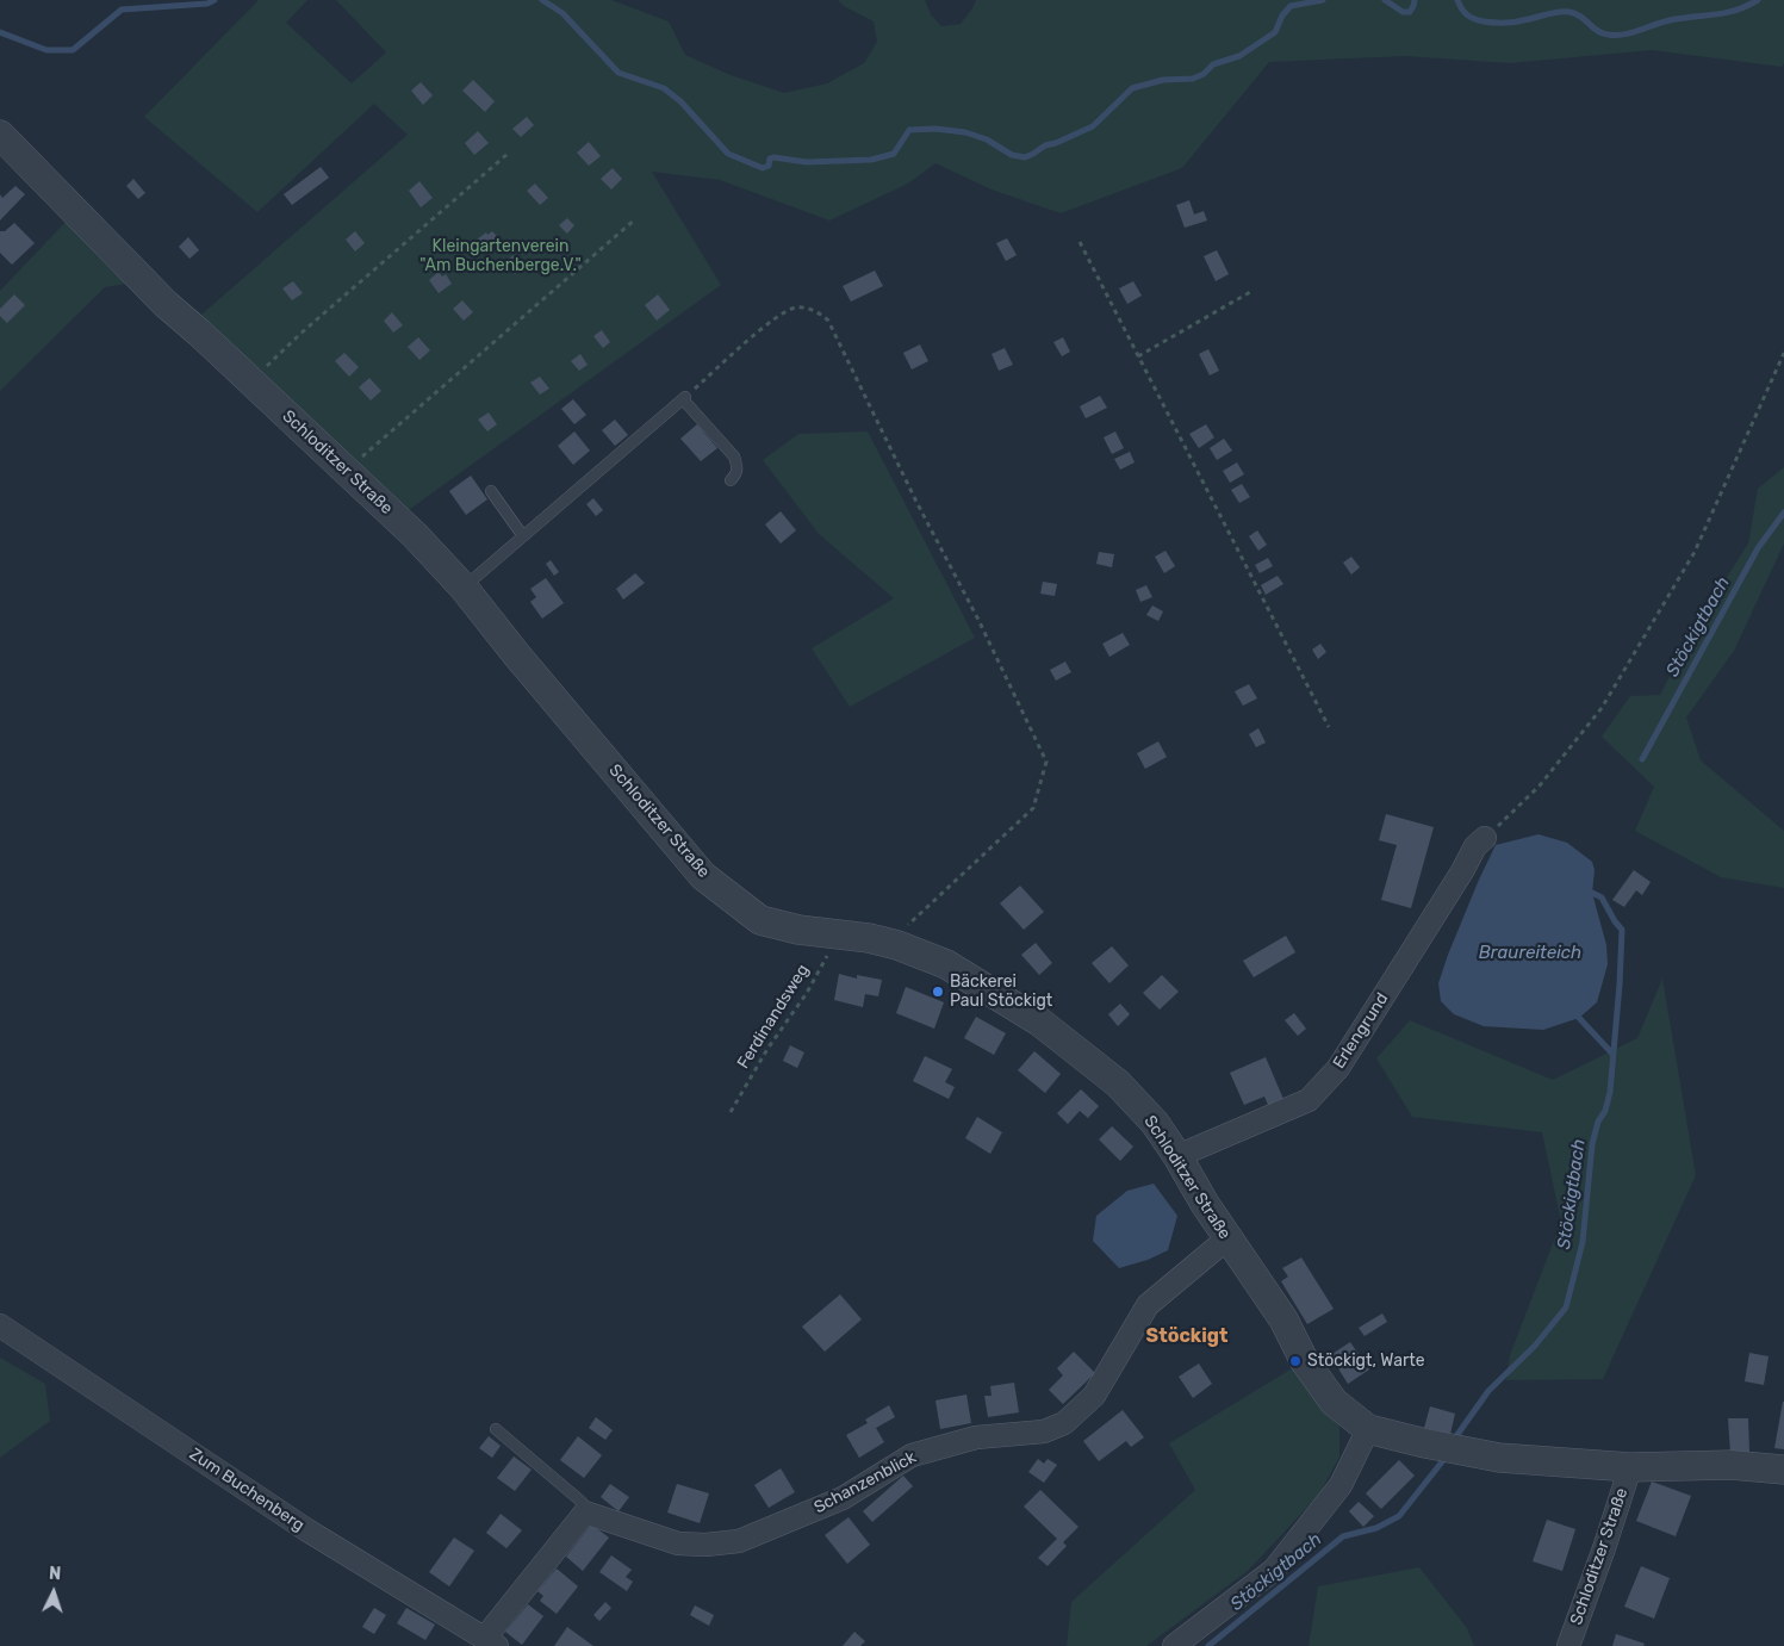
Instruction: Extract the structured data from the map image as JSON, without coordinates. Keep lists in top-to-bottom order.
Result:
{
  "streets": {
    "street": [
      "Schloditzer Straße",
      "Erlengrund",
      "Schanzenblick",
      "Zum Buchenberg"
    ],
    "path": ["Ferdinandsweg"]
  },
  "crossings": [
    ["Schloditzer Straße", "Ferdinandsweg"],
    ["Schloditzer Straße", "Erlengrund"],
    ["Schloditzer Straße", "Schanzenblick"]
  ],
  "districts": ["Stöckigt"],
  "water": ["Stöckigtbach", "Braureiteich"],
  "parks": ["Kleingartenverein \"Am Buchenberge.V.\""],
  "places": ["Bäckerei Paul Stöckigt", "Stöckigt, Warte"],
  "north": "top"
}
